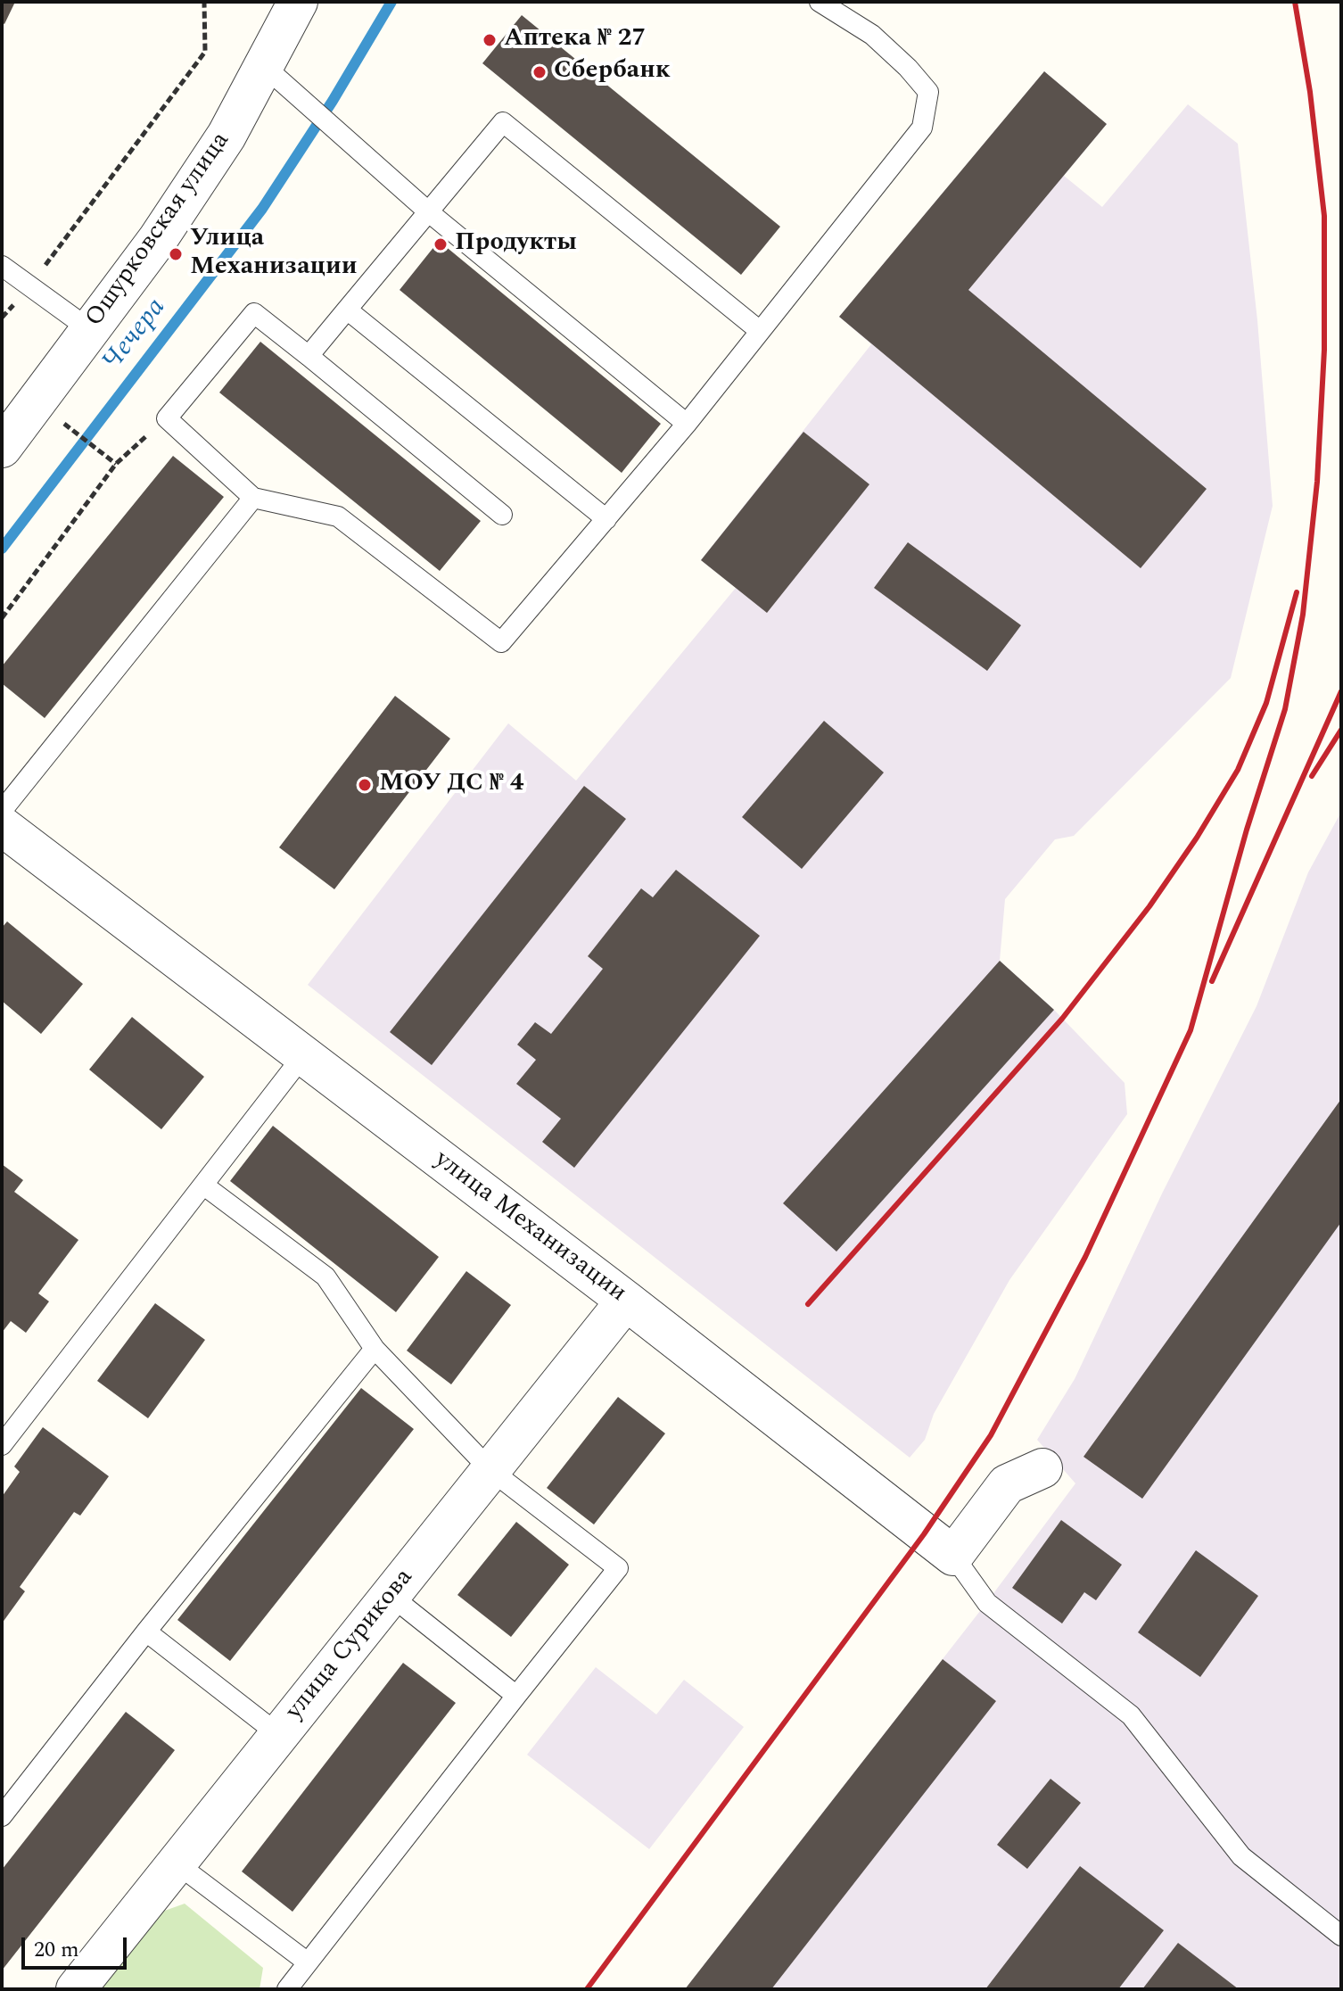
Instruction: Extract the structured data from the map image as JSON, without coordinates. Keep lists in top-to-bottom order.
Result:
{
  "streets": {
    "street": ["Ошурковская улица", "улица Механизации", "улица Сурикова"]
  },
  "crossings": [
    ["улица Механизации", "улица Сурикова"]
  ],
  "water": ["Чечера"],
  "places": [
    "Аптека № 27",
    "Сбербанк",
    "Продукты",
    "Улица Механизации",
    "МОУ ДС № 4"
  ],
  "scale_bar": "20 m"
}
